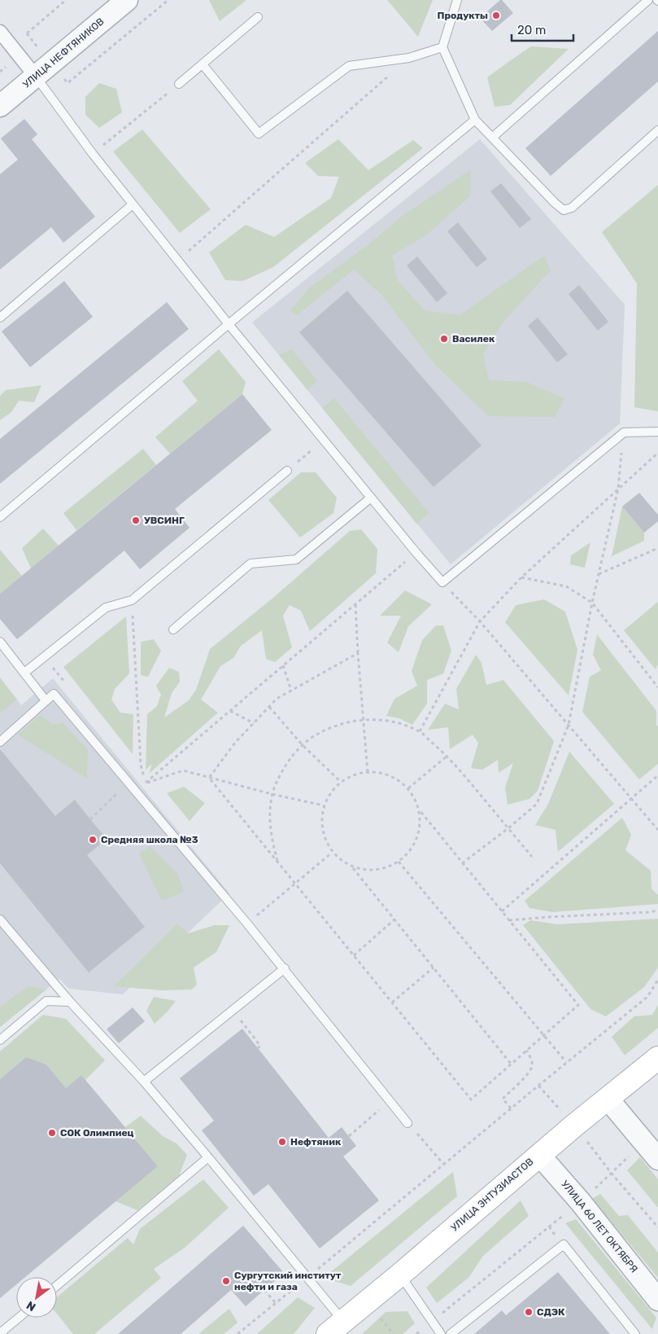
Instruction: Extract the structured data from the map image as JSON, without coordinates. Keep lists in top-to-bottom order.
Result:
{
  "streets": {
    "main road": ["УЛИЦА ЭНТУЗИАСТОВ"],
    "street": ["УЛИЦА НЕФТЯНИКОВ", "УЛИЦА 60 ЛЕТ ОКТЯБРЯ"]
  },
  "crossings": [
    ["УЛИЦА ЭНТУЗИАСТОВ", "УЛИЦА 60 ЛЕТ ОКТЯБРЯ"]
  ],
  "places": [
    "Продукты",
    "Василек",
    "УВСИНГ",
    "Средняя школа №3",
    "СОК Олимпиец",
    "Нефтяник",
    "Сургутский институт нефти и газа",
    "СДЭК"
  ],
  "scale_bar": "20 m",
  "north": "bottom left"
}
